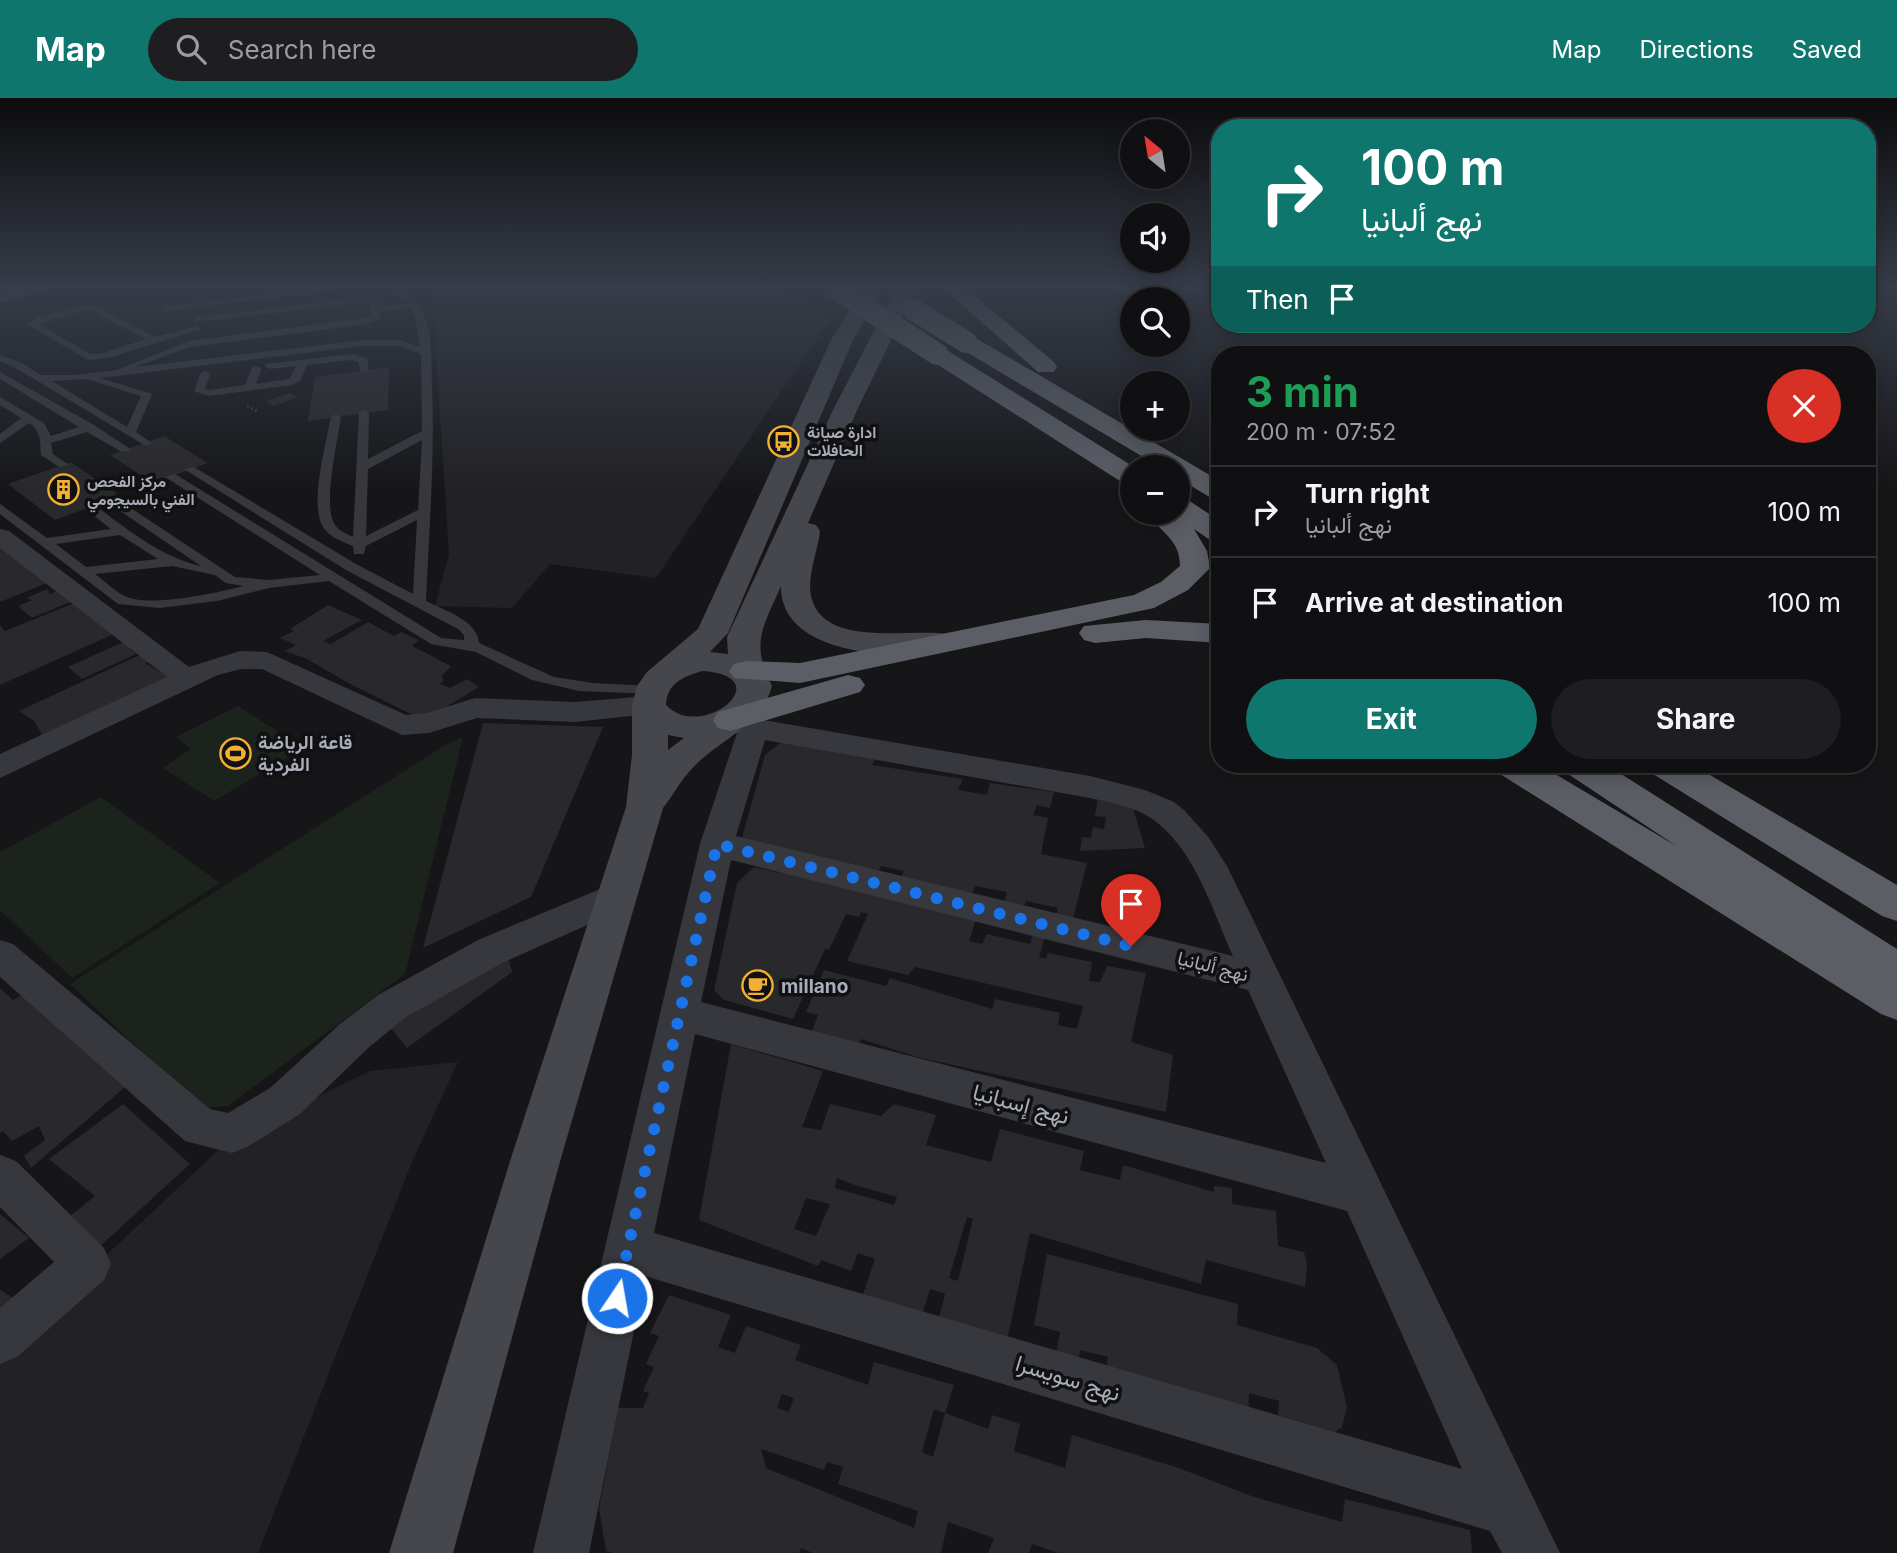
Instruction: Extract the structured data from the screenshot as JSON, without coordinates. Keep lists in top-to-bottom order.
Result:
{
  "streets": {
    "street": ["نهج ألبانيا", "نهج إسبانيا", "نهج سويسرا"]
  },
  "places": {
    "bus stop": ["ادارة صيانة الحافلات"],
    "building": ["مركز الفحص الفني بالسيجومي"],
    "sports": ["قاعة الرياضة الفردية"],
    "cafe": ["millano"]
  },
  "north": "top left",
  "page": {
    "header": "Map",
    "search": "Search here",
    "nav": ["Map", "Directions", "Saved"],
    "map_buttons": ["+", "−"],
    "turn": ["100 m", "نهج ألبانيا"],
    "then": "Then",
    "heading": ["3 min", "200 m · 07:52"],
    "list": [
      {
        "name": "Turn right",
        "note": "نهج ألبانيا",
        "value": "100 m"
      },
      {
        "name": "Arrive at destination",
        "value": "100 m"
      }
    ],
    "buttons": ["Exit", "Share"]
  }
}
